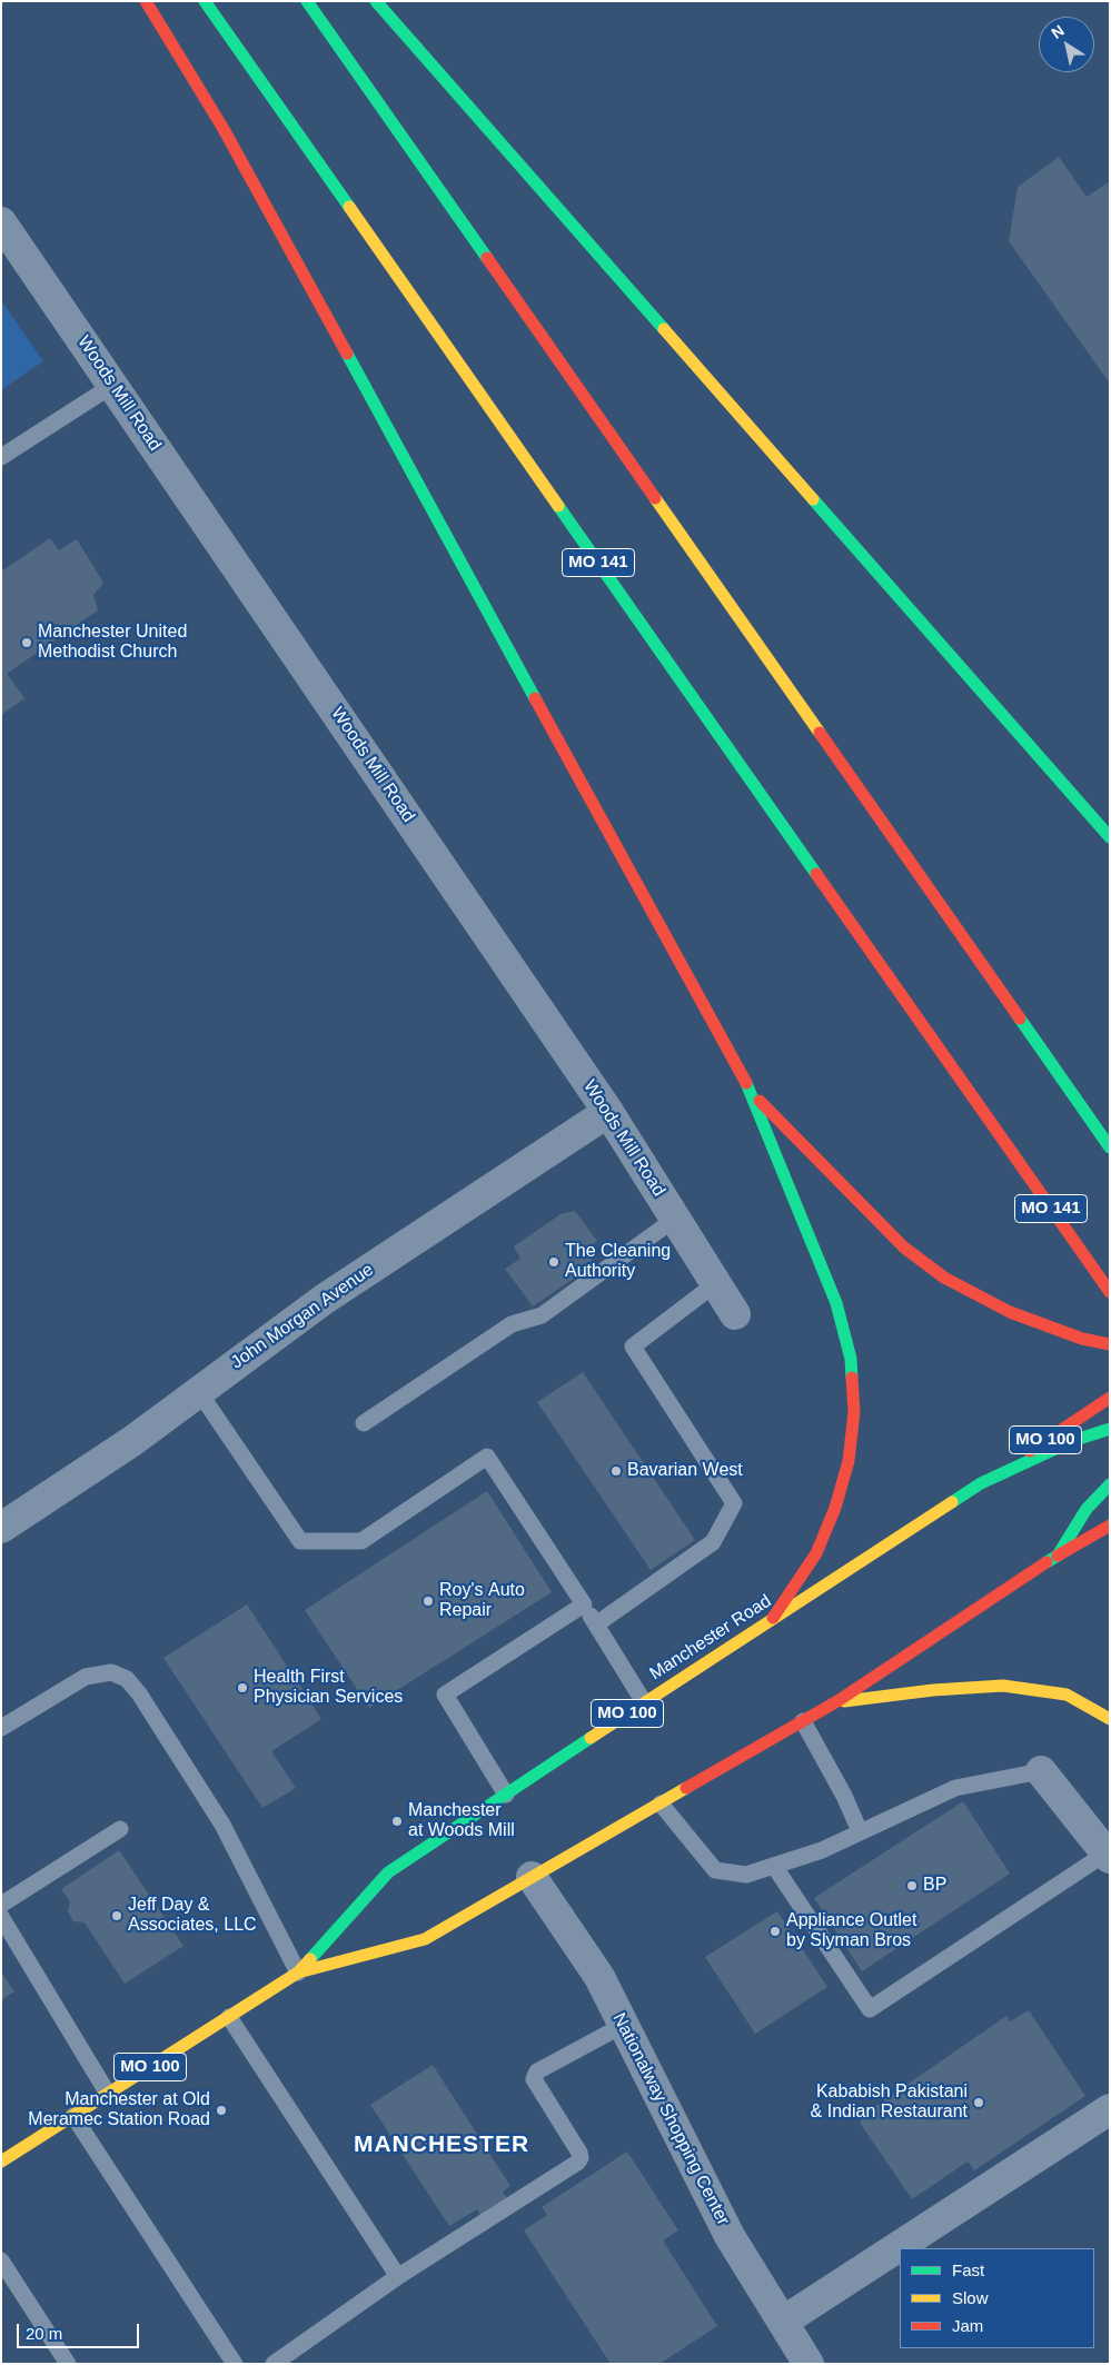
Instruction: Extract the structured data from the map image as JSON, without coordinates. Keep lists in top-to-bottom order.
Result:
{
  "streets": {
    "main road": ["MO 141", "MO 100", "Manchester Road"],
    "street": ["Woods Mill Road", "John Morgan Avenue", "Nationalway Shopping Center"]
  },
  "crossings": [
    ["Woods Mill Road", "John Morgan Avenue"],
    ["Manchester Road", "Nationalway Shopping Center"]
  ],
  "districts": ["MANCHESTER"],
  "places": [
    "Manchester United Methodist Church",
    "The Cleaning Authority",
    "Bavarian West",
    "Roy's Auto Repair",
    "Health First Physician Services",
    "Manchester at Woods Mill",
    "BP",
    "Jeff Day & Associates, LLC",
    "Appliance Outlet by Slyman Bros",
    "Kababish Pakistani & Indian Restaurant",
    "Manchester at Old Meramec Station Road"
  ],
  "legend": ["Fast", "Slow", "Jam"],
  "scale_bar": "20 m",
  "north": "top left"
}
